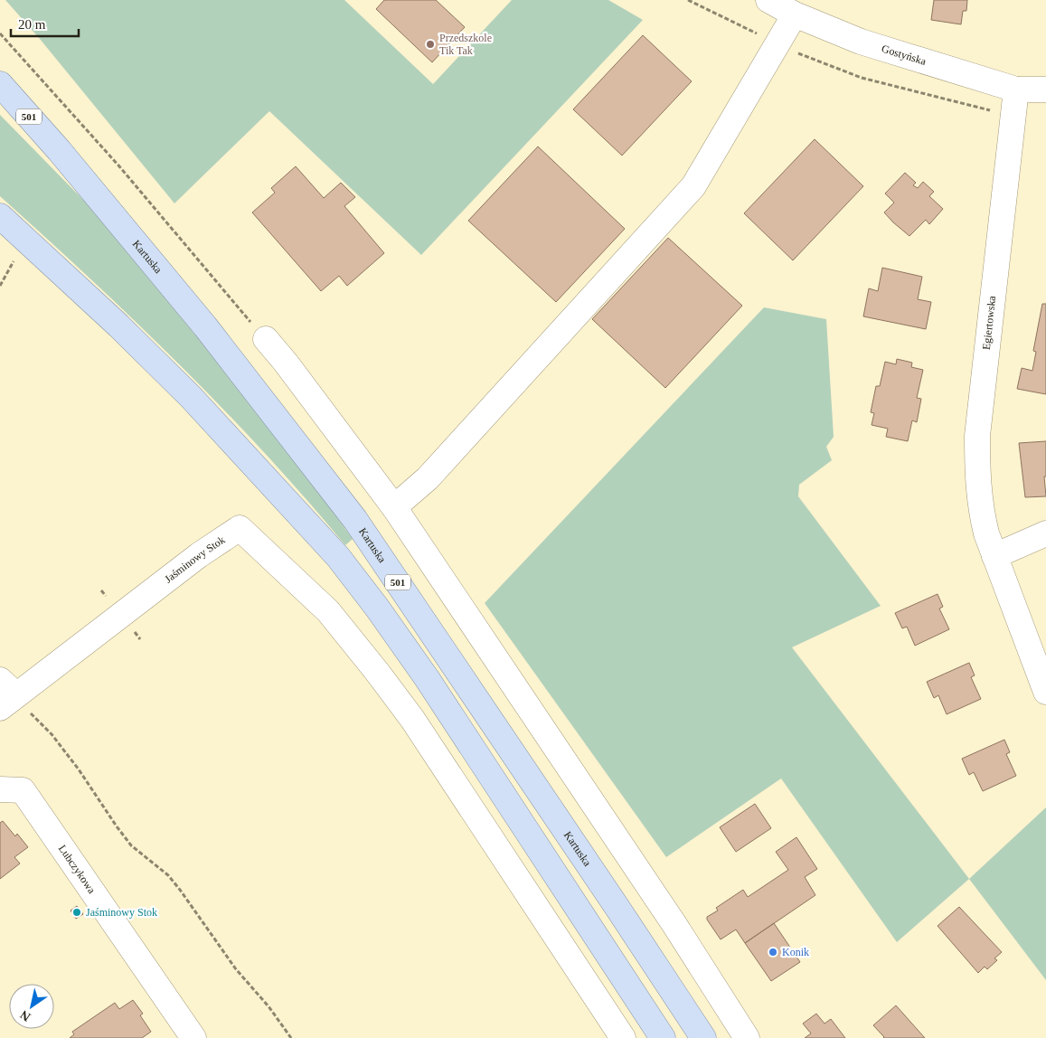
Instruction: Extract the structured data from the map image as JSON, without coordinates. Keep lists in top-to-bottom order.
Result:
{
  "streets": {
    "main road": ["501", "Kartuska"],
    "street": [
      "Gostyńska",
      "Egiertowska",
      "Jaśminowy Stok",
      "Lubczykowa"
    ]
  },
  "crossings": [
    ["Gostyńska", "Egiertowska"]
  ],
  "places": ["Przedszkole Tik Tak", "Jaśminowy Stok", "Konik"],
  "scale_bar": "20 m",
  "north": "bottom left"
}
